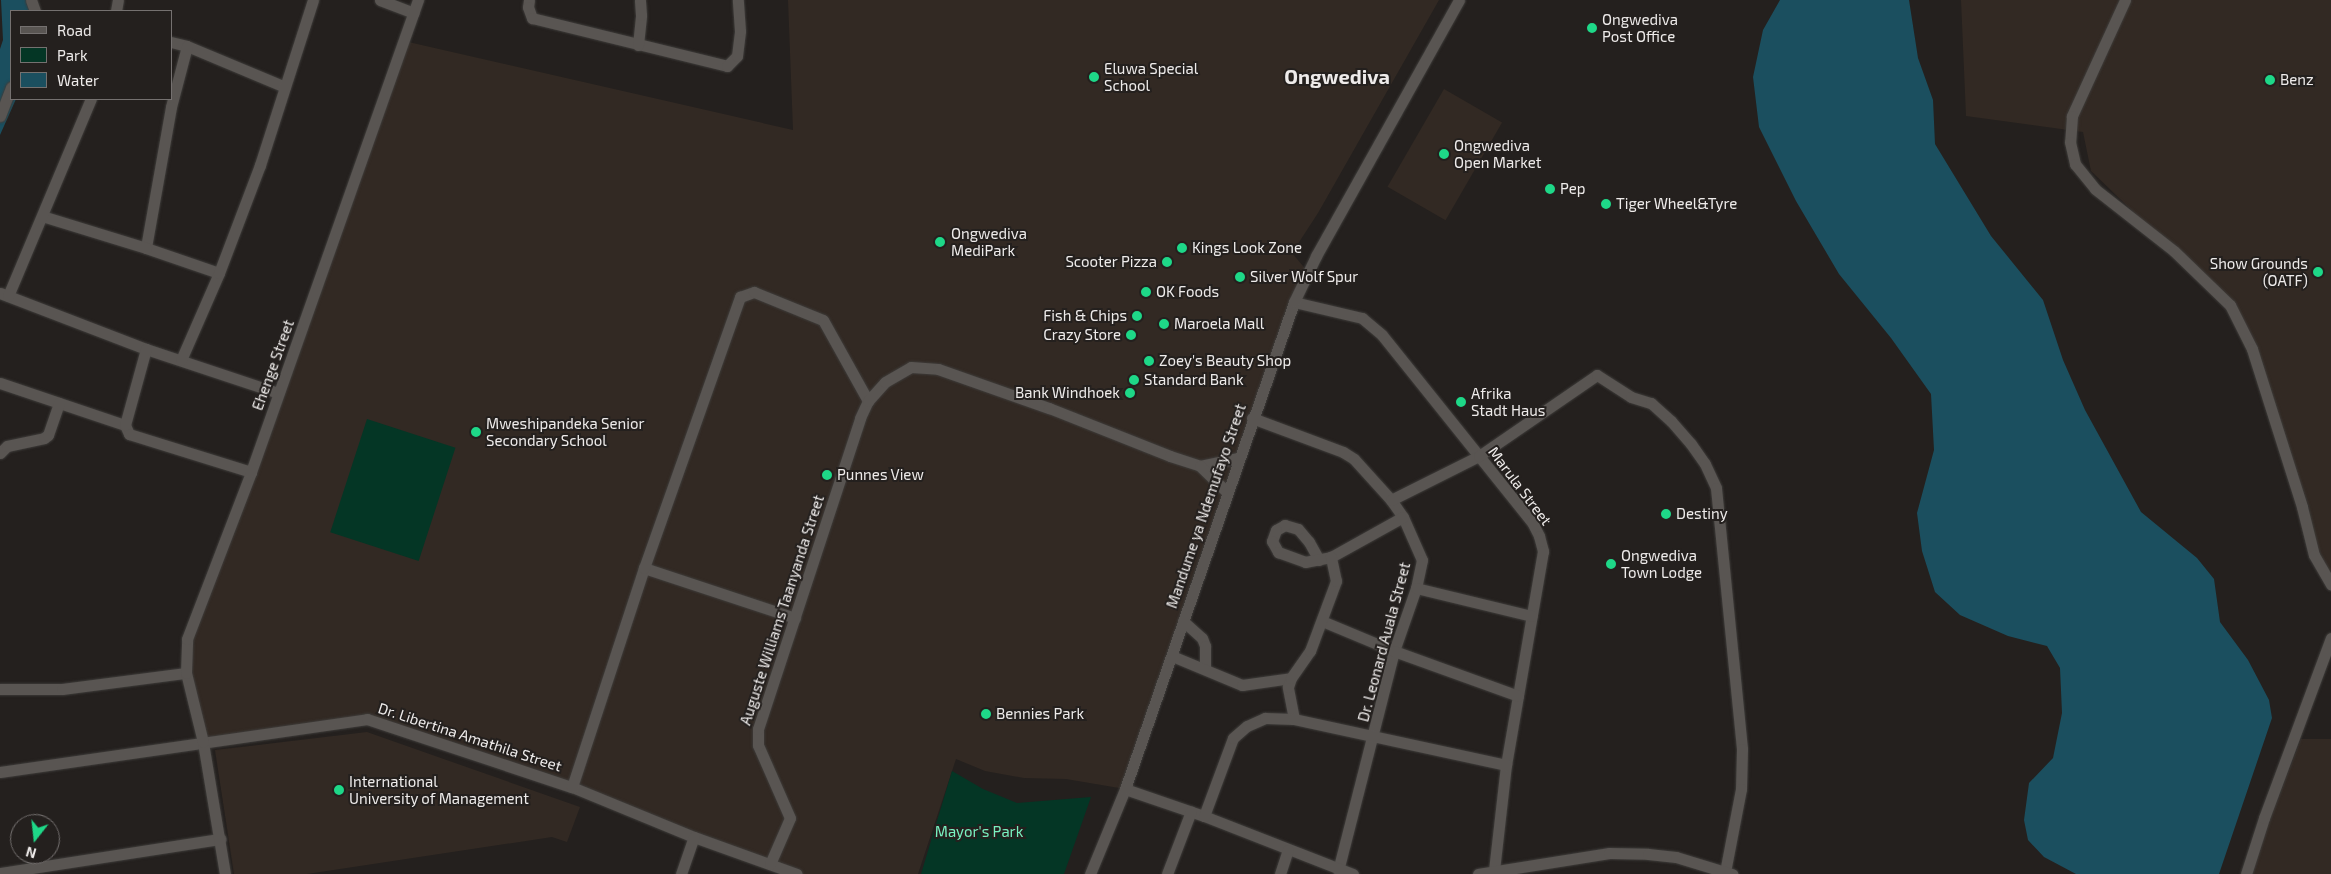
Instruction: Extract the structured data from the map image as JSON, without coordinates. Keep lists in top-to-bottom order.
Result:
{
  "streets": {
    "street": [
      "Ehenge Street",
      "Marula Street",
      "Mandume ya Ndemufayo Street",
      "Auguste Williams Taanyanda Street",
      "Dr. Leonard Auala Street",
      "Dr. Libertina Amathila Street"
    ]
  },
  "crossings": [
    ["Ehenge Street", "Dr. Libertina Amathila Street"],
    ["Marula Street", "Mandume ya Ndemufayo Street"],
    ["Mandume ya Ndemufayo Street", "Dr. Leonard Auala Street"],
    ["Auguste Williams Taanyanda Street", "Dr. Libertina Amathila Street"]
  ],
  "districts": ["Ongwediva"],
  "parks": ["Mayor's Park"],
  "places": [
    "Ongwediva Post Office",
    "Eluwa Special School",
    "Benz",
    "Ongwediva Open Market",
    "Pep",
    "Tiger Wheel&Tyre",
    "Ongwediva MediPark",
    "Kings Look Zone",
    "Scooter Pizza",
    "Show Grounds (OATF)",
    "Silver Wolf Spur",
    "OK Foods",
    "Fish & Chips",
    "Maroela Mall",
    "Crazy Store",
    "Zoey's Beauty Shop",
    "Standard Bank",
    "Bank Windhoek",
    "Afrika Stadt Haus",
    "Mweshipandeka Senior Secondary School",
    "Punnes View",
    "Destiny",
    "Ongwediva Town Lodge",
    "Bennies Park",
    "International University of Management"
  ],
  "legend": ["Road", "Park", "Water"],
  "north": "bottom"
}
